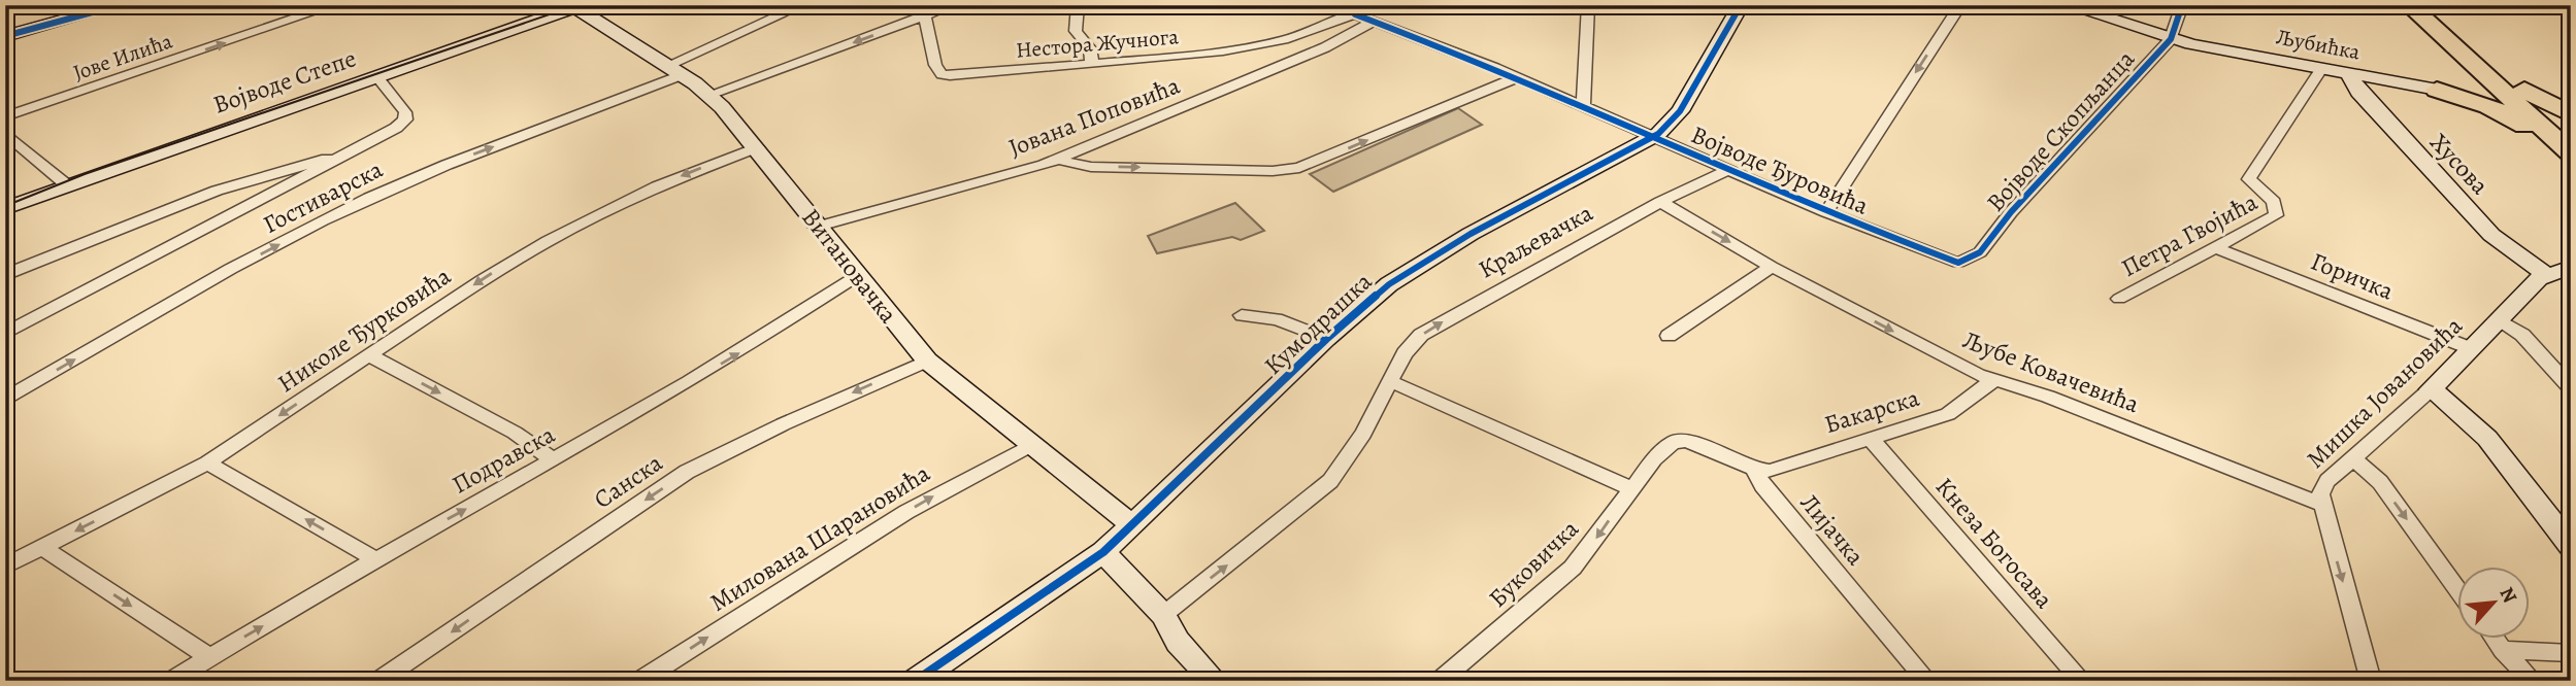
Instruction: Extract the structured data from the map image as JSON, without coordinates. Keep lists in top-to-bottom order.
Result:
{
  "streets": {
    "street": [
      "Нестора Жучнога",
      "Љубићка",
      "Јове Илића",
      "Војводе Степе",
      "Јована Поповића",
      "Војводе Скопљанца",
      "Хусова",
      "Војводе Ђуровића",
      "Гостиварска",
      "Петра Гвојића",
      "Краљевачка",
      "Витановачка",
      "Горичка",
      "Кумодрашка",
      "Николе Ђурковића",
      "Љубе Ковачевића",
      "Мишка Јовановића",
      "Бакарска",
      "Подравска",
      "Санска",
      "Лијачка",
      "Милована Шарановића",
      "Кнеза Богосава",
      "Буковичка"
    ]
  },
  "crossings": [
    ["Нестора Жучнога", "Војводе Ђуровића"],
    ["Љубићка", "Војводе Скопљанца"],
    ["Љубићка", "Хусова"],
    ["Љубићка", "Петра Гвојића"],
    ["Војводе Степе", "Витановачка"],
    ["Јована Поповића", "Војводе Ђуровића"],
    ["Јована Поповића", "Витановачка"],
    ["Војводе Скопљанца", "Војводе Ђуровића"],
    ["Хусова", "Мишка Јовановића"],
    ["Војводе Ђуровића", "Краљевачка"],
    ["Војводе Ђуровића", "Кумодрашка"],
    ["Гостиварска", "Витановачка"],
    ["Петра Гвојића", "Горичка"],
    ["Краљевачка", "Љубе Ковачевића"],
    ["Витановачка", "Кумодрашка"],
    ["Витановачка", "Николе Ђурковића"],
    ["Витановачка", "Подравска"],
    ["Витановачка", "Санска"],
    ["Витановачка", "Милована Шарановића"],
    ["Горичка", "Мишка Јовановића"],
    ["Љубе Ковачевића", "Мишка Јовановића"],
    ["Љубе Ковачевића", "Бакарска"],
    ["Бакарска", "Лијачка"],
    ["Бакарска", "Кнеза Богосава"],
    ["Бакарска", "Буковичка"],
    ["Лијачка", "Буковичка"]
  ],
  "one_way": [
    "Краљевачка",
    "Николе Ђурковића",
    "Љубе Ковачевића",
    "Подравска",
    "Санска",
    "Милована Шарановића",
    "Буковичка"
  ],
  "north": "top right"
}
